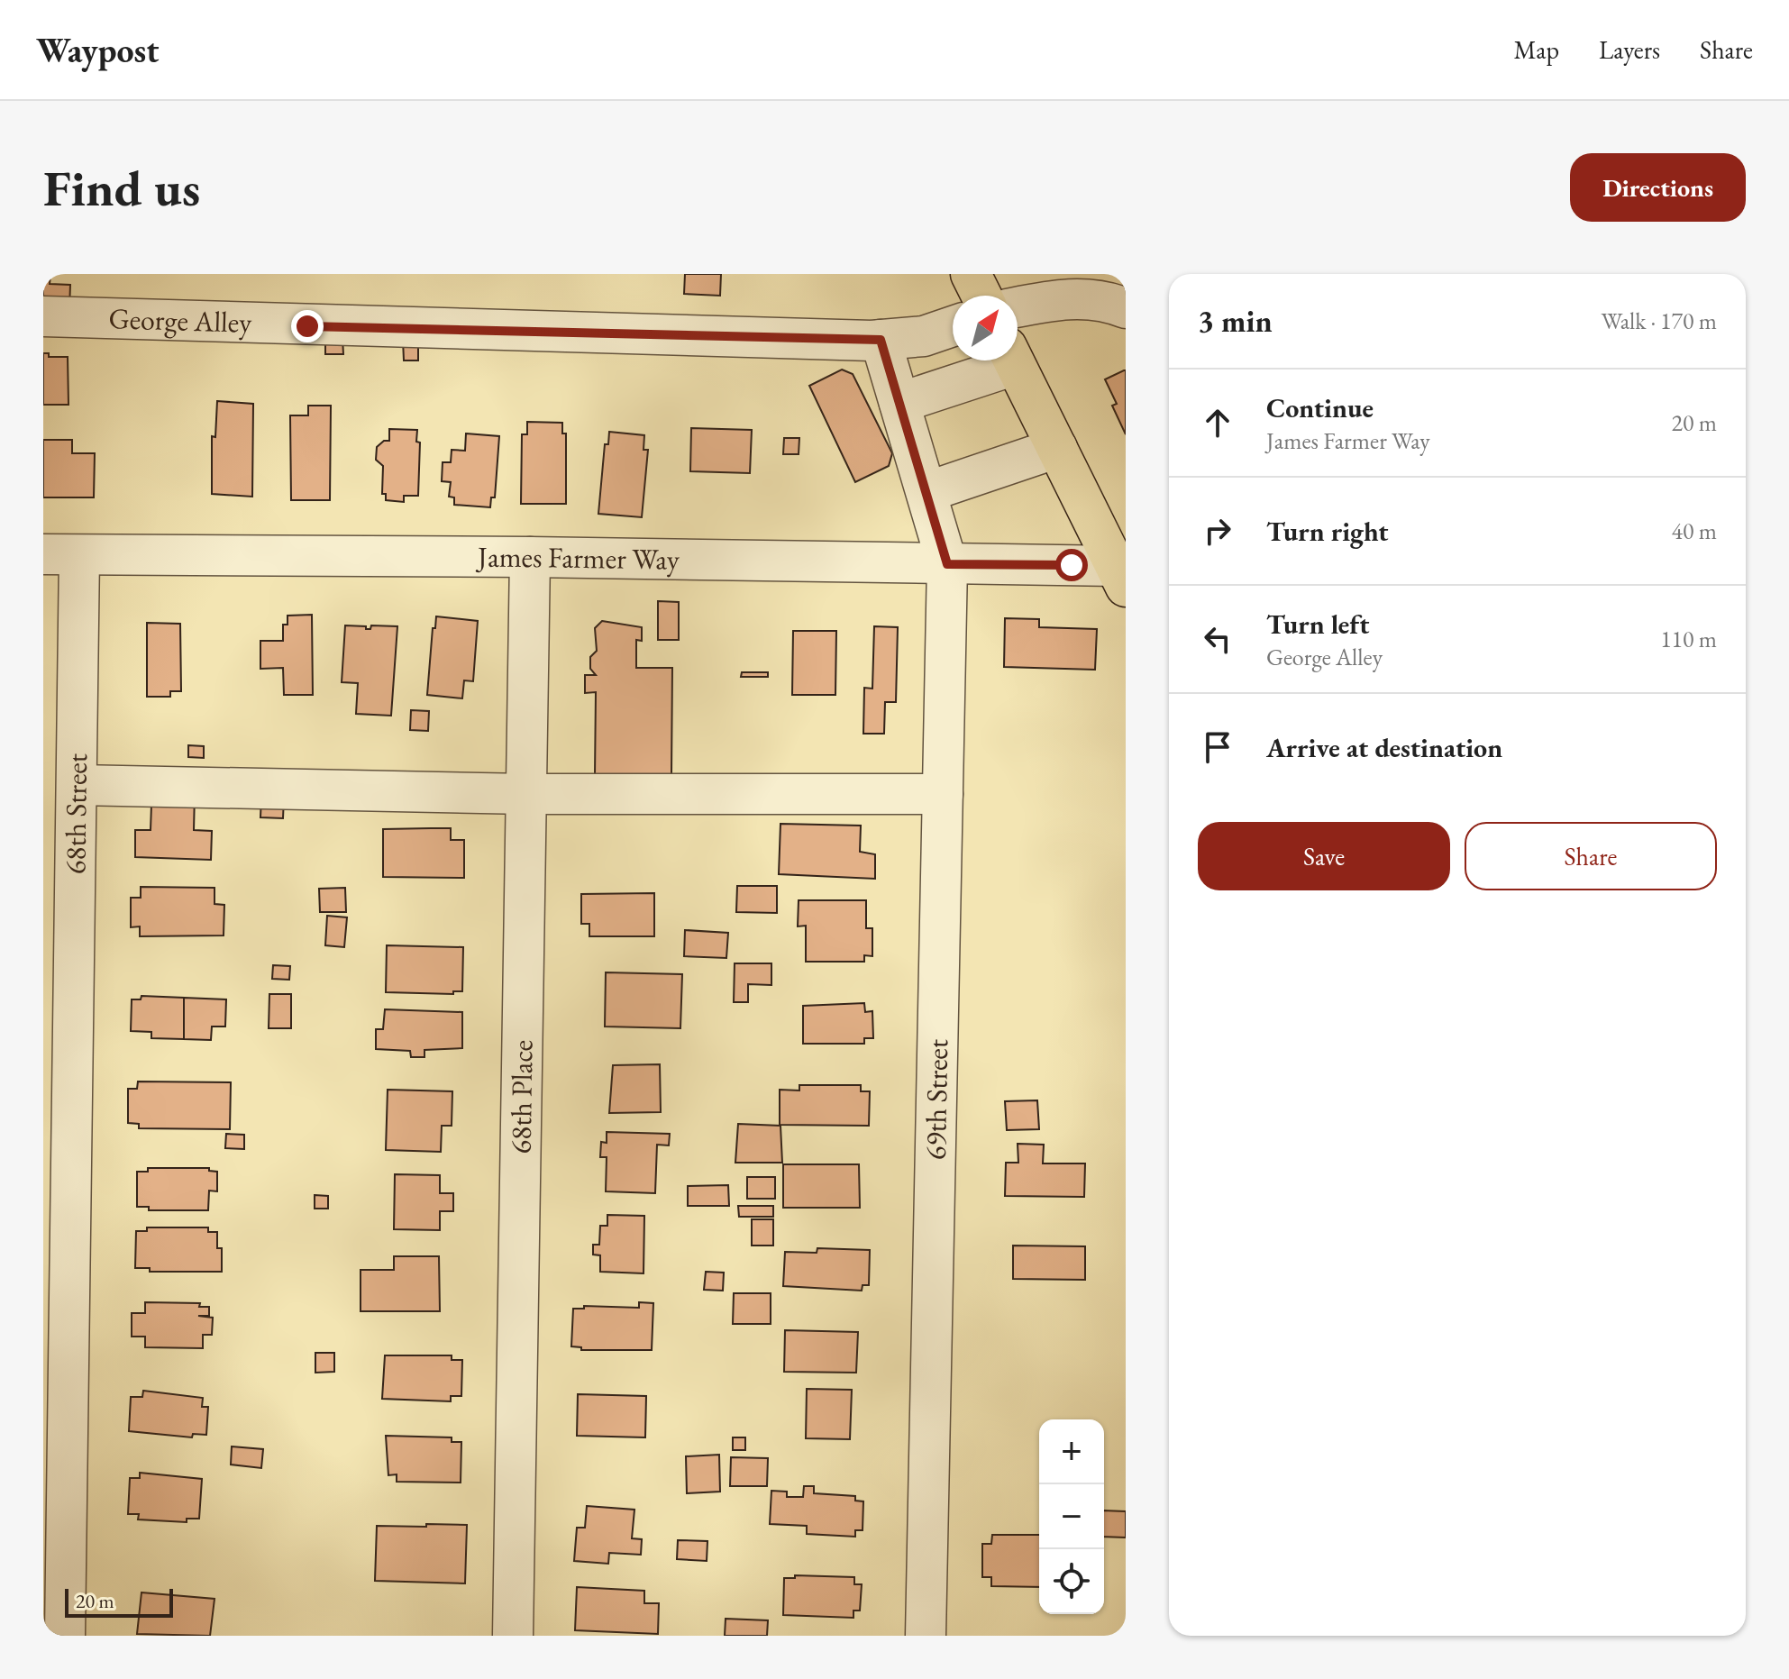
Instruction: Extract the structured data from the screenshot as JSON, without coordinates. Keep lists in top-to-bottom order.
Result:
{
  "streets": {
    "street": [
      "George Alley",
      "James Farmer Way",
      "68th Street",
      "68th Place",
      "69th Street"
    ]
  },
  "crossings": [
    ["George Alley", "69th Street"],
    ["James Farmer Way", "68th Street"],
    ["James Farmer Way", "68th Place"],
    ["James Farmer Way", "69th Street"]
  ],
  "scale_bar": "20 m",
  "north": "top right",
  "page": {
    "header": "Waypost",
    "nav": ["Map", "Layers", "Share"],
    "buttons": [
      "Directions",
      ["Save", "Share"]
    ],
    "title": "Find us",
    "heading": ["3 min", "Walk · 170 m"],
    "list": [
      ["Continue", "James Farmer Way", "20 m"],
      ["Turn right", "40 m"],
      ["Turn left", "George Alley", "110 m"],
      "Arrive at destination"
    ],
    "map_buttons": ["+", "−"],
    "scale": "20 m"
  }
}
